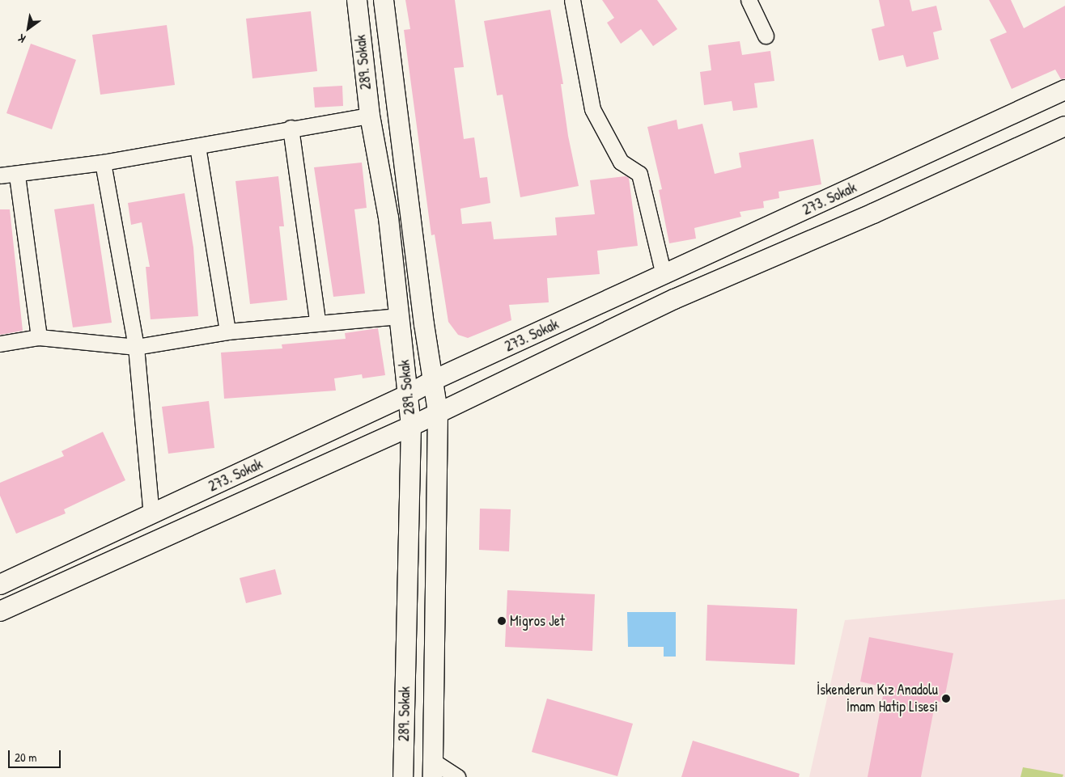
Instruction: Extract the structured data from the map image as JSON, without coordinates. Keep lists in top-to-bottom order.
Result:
{
  "streets": {
    "street": ["289. Sokak", "273. Sokak"]
  },
  "crossings": [
    ["289. Sokak", "273. Sokak"]
  ],
  "places": ["Migros Jet", "İskenderun Kız Anadolu İmam Hatip Lisesi"],
  "scale_bar": "20 m",
  "north": "bottom left"
}
